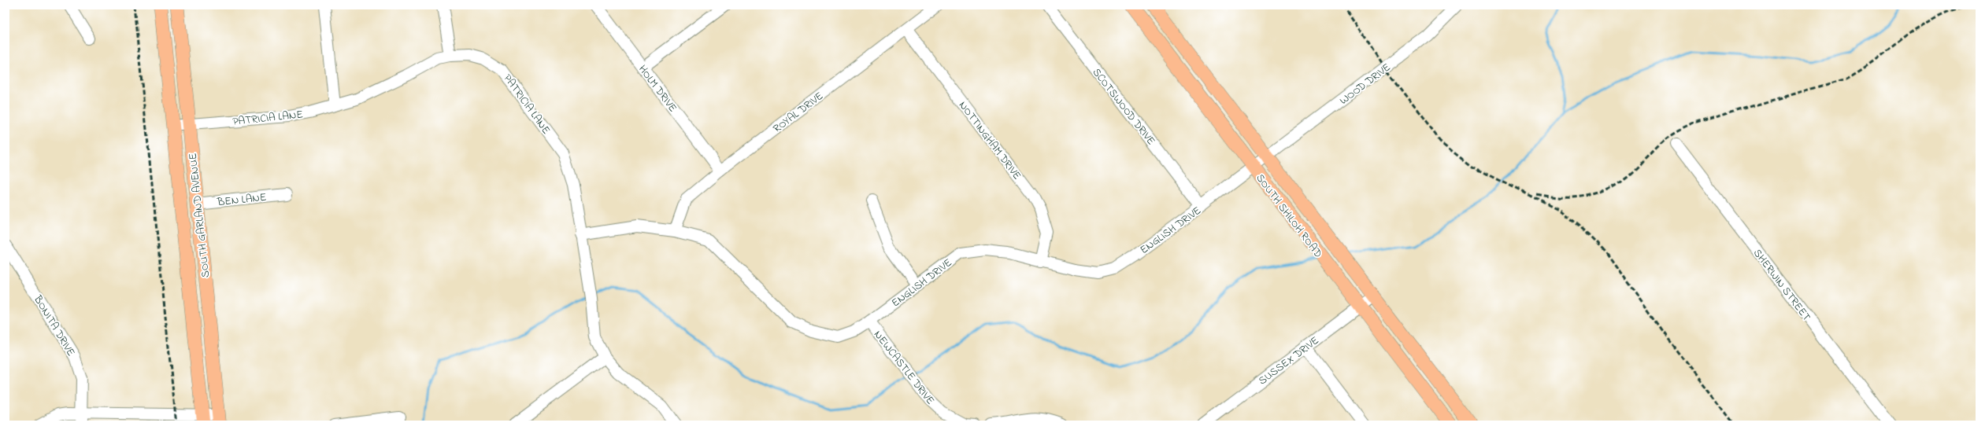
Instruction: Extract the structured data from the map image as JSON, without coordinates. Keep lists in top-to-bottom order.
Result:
{
  "streets": {
    "main road": ["SOUTH GARLAND AVENUE", "SOUTH SHILOH ROAD"],
    "street": [
      "WOOD DRIVE",
      "HOLM DRIVE",
      "PATRICIA LANE",
      "SCOTSWOOD DRIVE",
      "ROYAL DRIVE",
      "NOTTINGHAM DRIVE",
      "BEN LANE",
      "ENGLISH DRIVE",
      "SHERWIN STREET",
      "BONITA DRIVE",
      "SUSSEX DRIVE",
      "NEWCASTLE DRIVE"
    ]
  },
  "crossings": [
    ["WOOD DRIVE", "SOUTH SHILOH ROAD"],
    ["WOOD DRIVE", "ENGLISH DRIVE"],
    ["HOLM DRIVE", "ROYAL DRIVE"],
    ["PATRICIA LANE", "SOUTH GARLAND AVENUE"],
    ["PATRICIA LANE", "ENGLISH DRIVE"],
    ["SCOTSWOOD DRIVE", "ENGLISH DRIVE"],
    ["ROYAL DRIVE", "NOTTINGHAM DRIVE"],
    ["ROYAL DRIVE", "ENGLISH DRIVE"],
    ["NOTTINGHAM DRIVE", "ENGLISH DRIVE"],
    ["BEN LANE", "SOUTH GARLAND AVENUE"],
    ["SOUTH SHILOH ROAD", "ENGLISH DRIVE"],
    ["SOUTH SHILOH ROAD", "SUSSEX DRIVE"],
    ["ENGLISH DRIVE", "NEWCASTLE DRIVE"]
  ]
}
